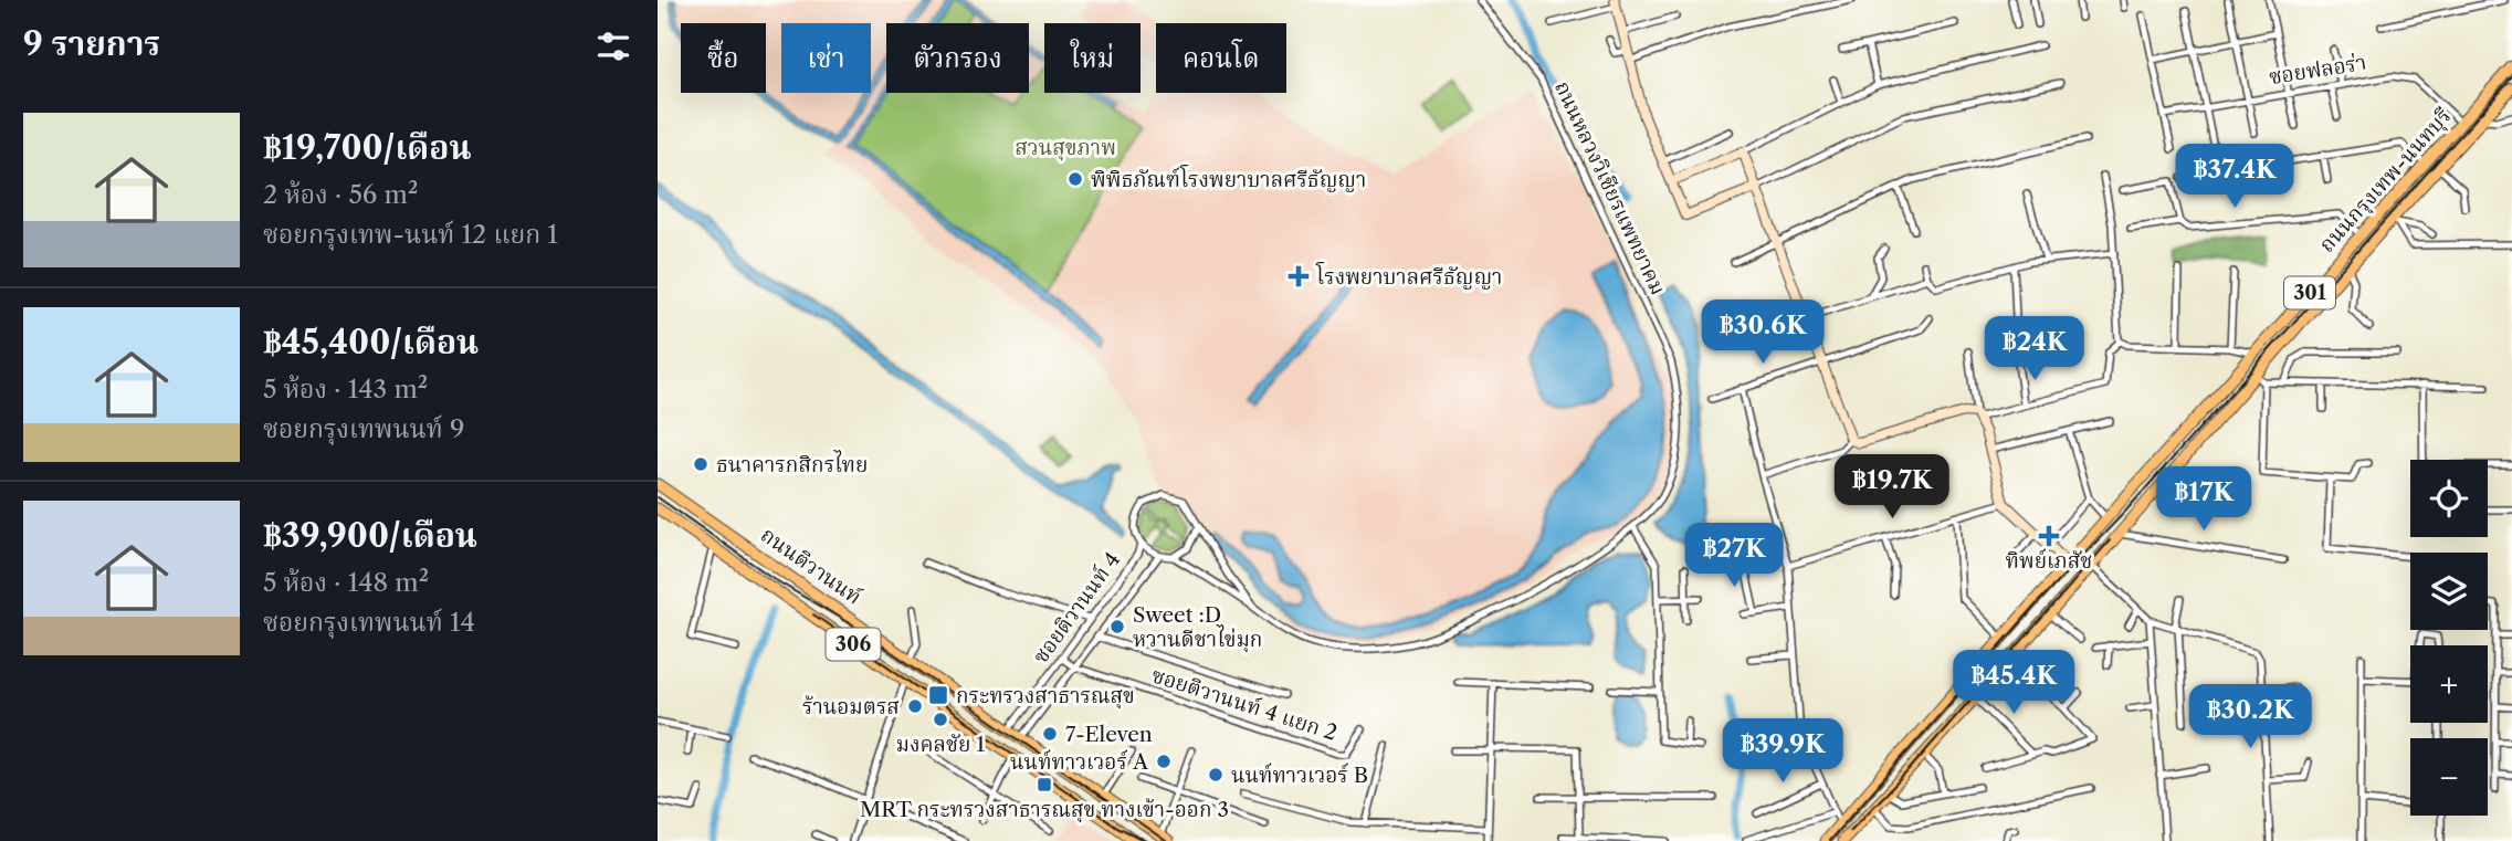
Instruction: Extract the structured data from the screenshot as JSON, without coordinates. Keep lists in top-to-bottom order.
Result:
{
  "streets": {
    "main road": [
      "ถนนกรุงเทพ-นนทบุรี",
      "301",
      "ถนนติวานนท์",
      "306"
    ],
    "street": [
      "ซอยฟลอร่า",
      "ถนนหลวงวิเชียรแพทยาคม",
      "ซอยติวานนท์ 4",
      "ซอยติวานนท์ 4 แยก 2"
    ]
  },
  "crossings": [
    ["ซอยฟลอร่า", "ถนนกรุงเทพ-นนทบุรี"],
    ["ถนนหลวงวิเชียรแพทยาคม", "ซอยติวานนท์ 4"],
    ["ถนนติวานนท์", "ซอยติวานนท์ 4"],
    ["ซอยติวานนท์ 4", "ซอยติวานนท์ 4 แยก 2"]
  ],
  "parks": ["สวนสุขภาพ"],
  "places": {
    "other": [
      "พิพิธภัณฑ์โรงพยาบาลศรีธัญญา",
      "ธนาคารกสิกรไทย",
      "Sweet :D หวานดีชาไข่มุก",
      "ร้านอมตรส",
      "มงคลชัย 1",
      "7-Eleven",
      "นนท์ทาวเวอร์ A",
      "นนท์ทาวเวอร์ B"
    ],
    "health": ["โรงพยาบาลศรีธัญญา", "ทิพย์เภสัช"],
    "transit": ["กระทรวงสาธารณสุข", "MRT กระทรวงสาธารณสุข ทางเข้า-ออก 3"]
  },
  "page": {
    "heading": "9 รายการ",
    "chip": [
      "ซื้อ",
      "เช่า",
      "ตัวกรอง",
      "ใหม่",
      "คอนโด"
    ],
    "list": [
      {
        "name": "฿19,700/เดือน",
        "note": "2 ห้อง · 56 m² · ซอยกรุงเทพ-นนท์ 12 แยก 1"
      },
      {
        "name": "฿45,400/เดือน",
        "note": "5 ห้อง · 143 m² · ซอยกรุงเทพนนท์ 9"
      },
      {
        "name": "฿39,900/เดือน",
        "note": "5 ห้อง · 148 m² · ซอยกรุงเทพนนท์ 14"
      }
    ],
    "price": [
      "฿37.4K",
      "฿30.6K",
      "฿24K",
      "฿19.7K",
      "฿17K",
      "฿27K",
      "฿45.4K",
      "฿30.2K",
      "฿39.9K"
    ],
    "map_buttons": ["+", "−"]
  }
}
